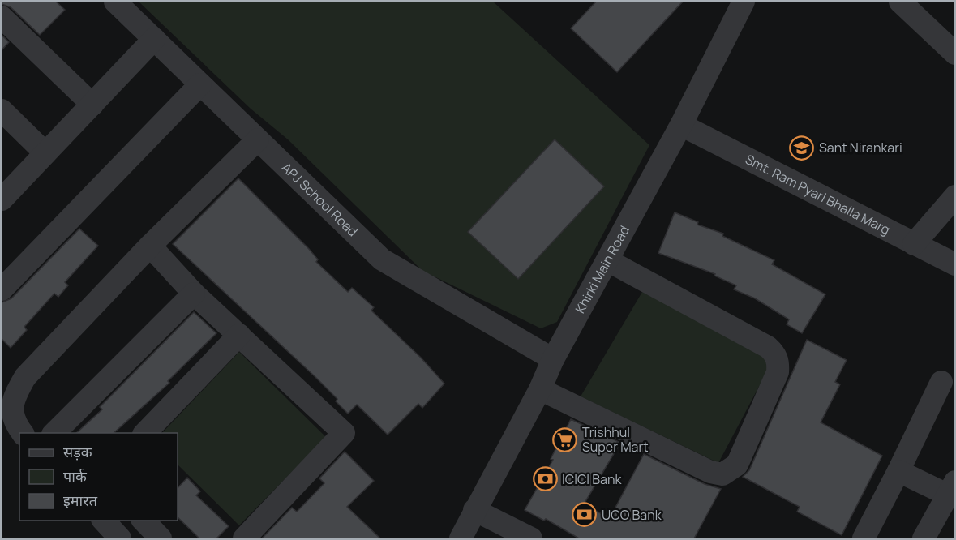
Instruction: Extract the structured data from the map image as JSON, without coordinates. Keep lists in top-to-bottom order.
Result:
{
  "streets": {
    "street": ["Smt. Ram Pyari Bhalla Marg", "APJ School Road", "Khirki Main Road"]
  },
  "crossings": [
    ["Smt. Ram Pyari Bhalla Marg", "Khirki Main Road"],
    ["APJ School Road", "Khirki Main Road"]
  ],
  "places": {
    "school or university": ["Sant Nirankari"],
    "supermarket": ["Trishhul Super Mart"],
    "bank": ["ICICI Bank", "UCO Bank"]
  },
  "legend": ["सड़क", "पार्क", "इमारत"]
}
